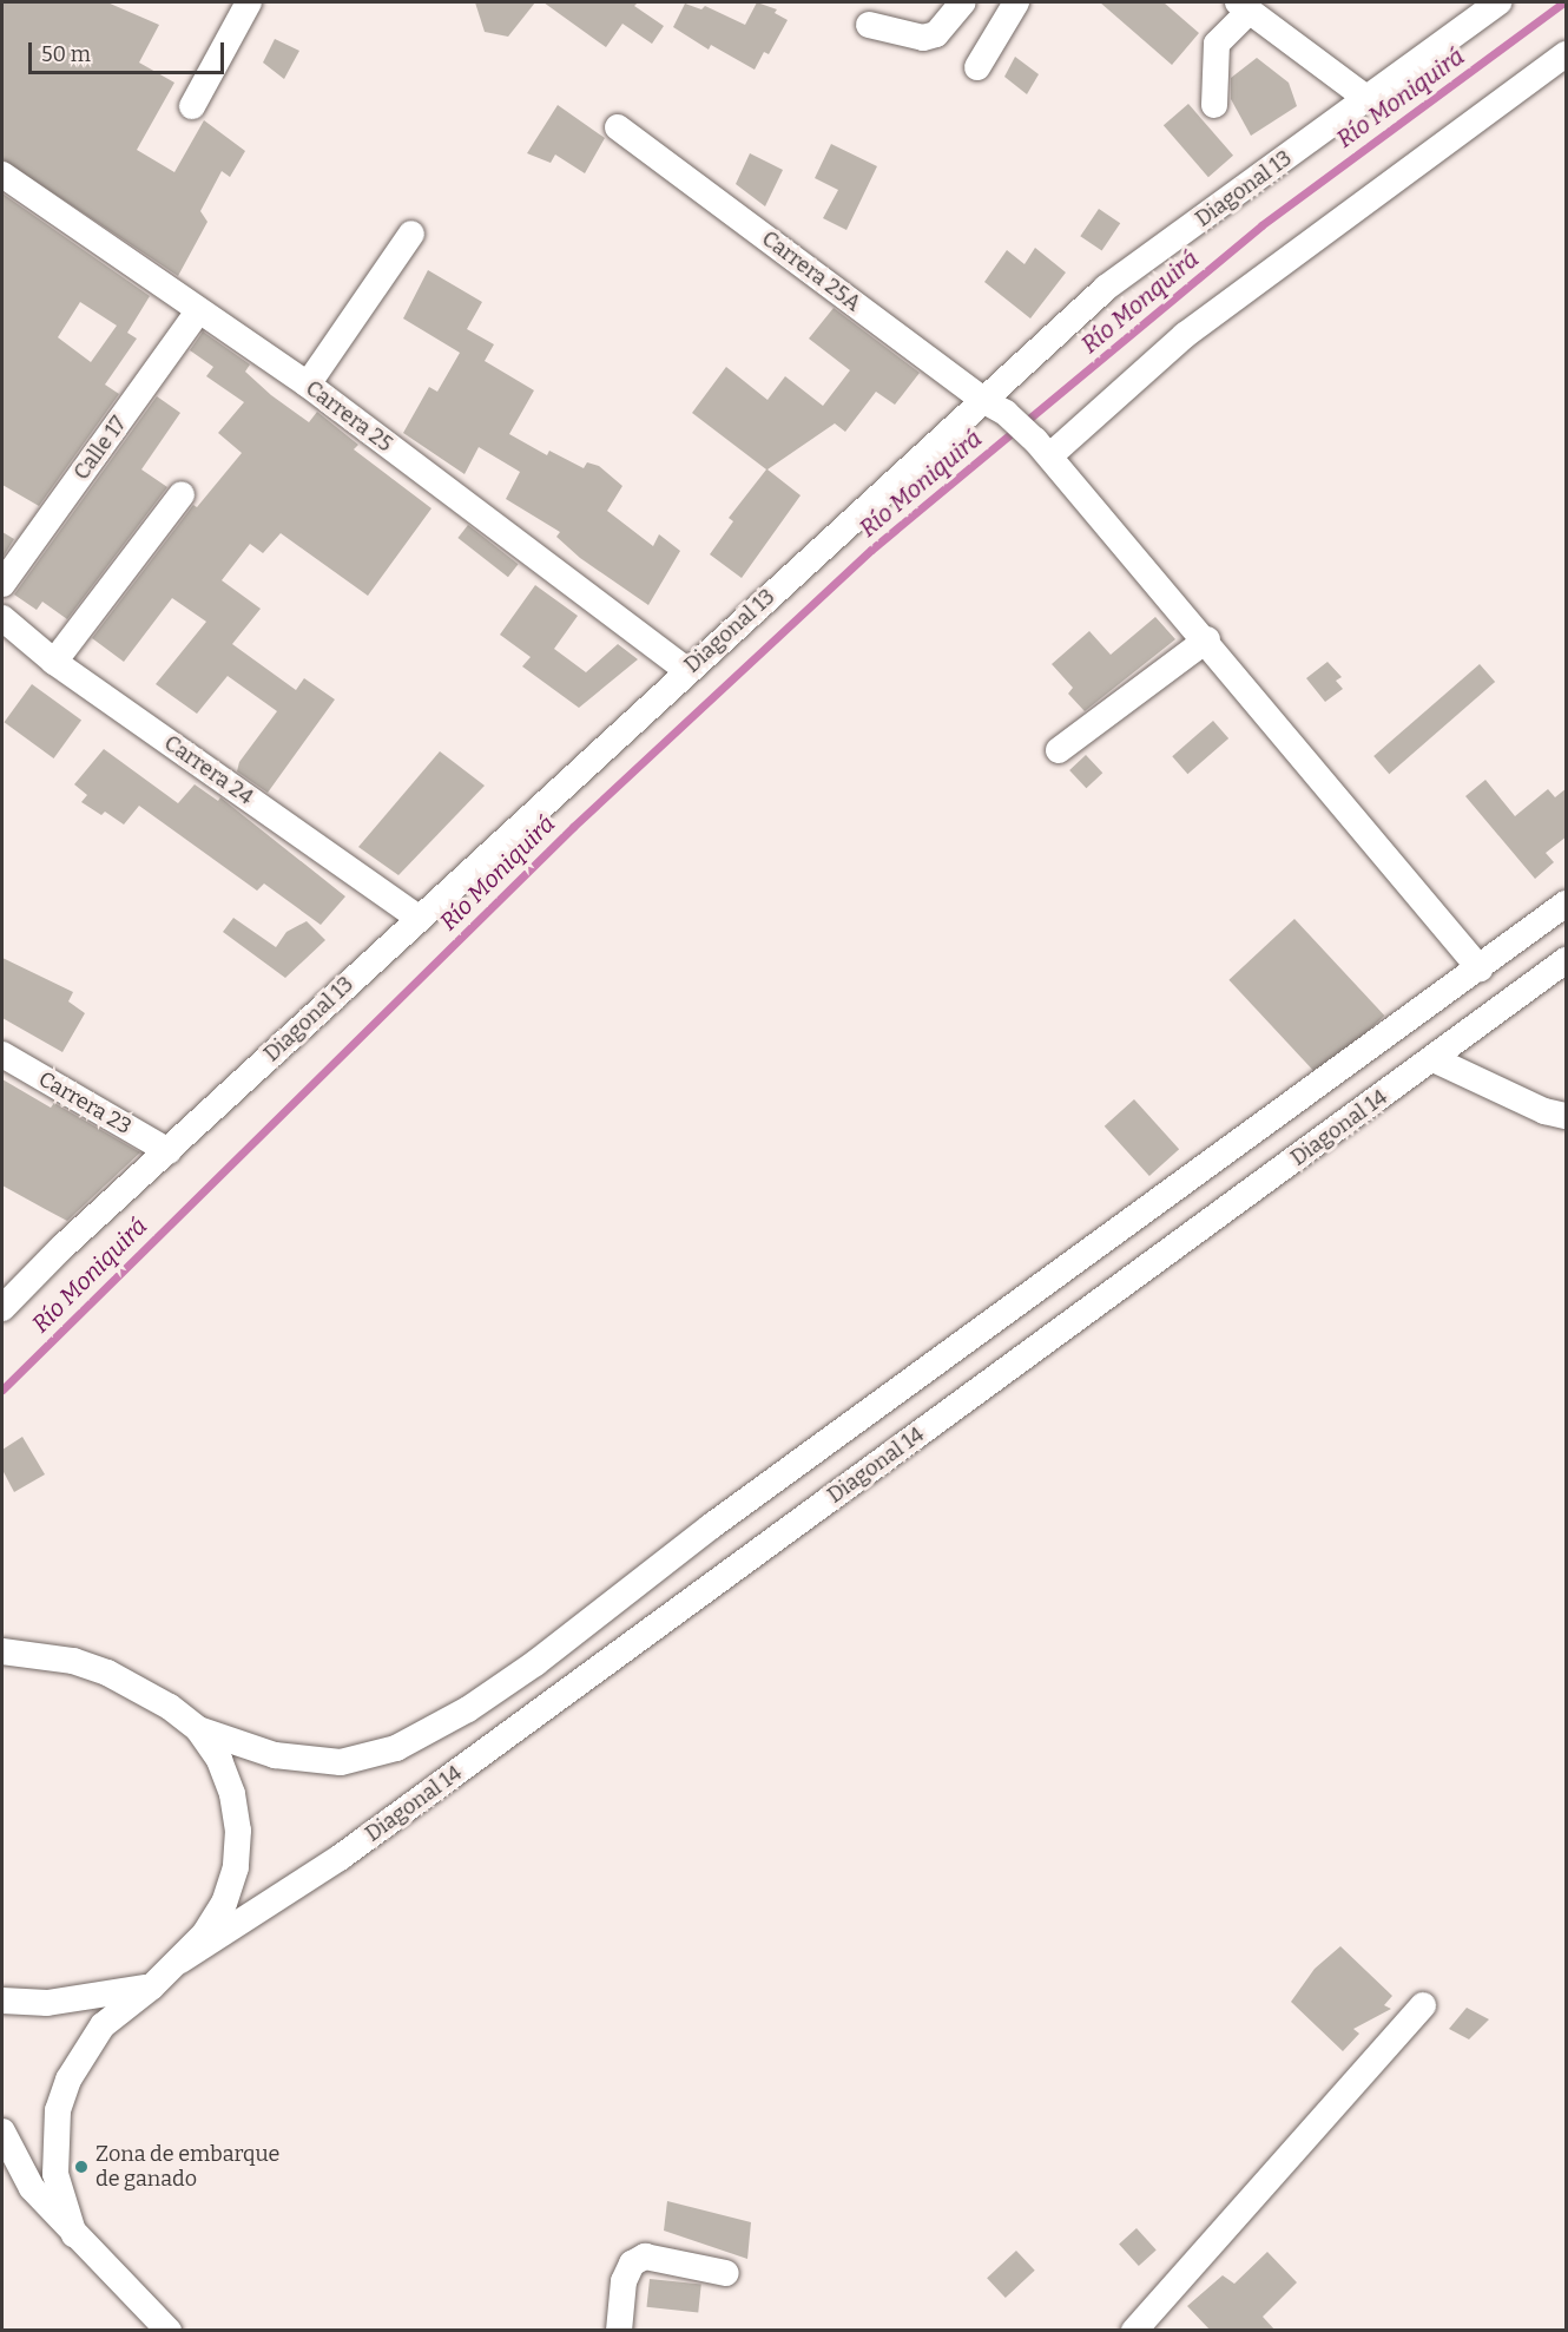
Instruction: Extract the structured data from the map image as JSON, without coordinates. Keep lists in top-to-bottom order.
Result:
{
  "streets": {
    "street": [
      "Diagonal 13",
      "Carrera 25A",
      "Carrera 25",
      "Calle 17",
      "Carrera 24",
      "Carrera 23",
      "Diagonal 14"
    ]
  },
  "crossings": [
    ["Diagonal 13", "Carrera 25A"],
    ["Diagonal 13", "Carrera 25"],
    ["Diagonal 13", "Carrera 24"],
    ["Diagonal 13", "Carrera 23"],
    ["Carrera 25", "Calle 17"]
  ],
  "water": ["Río Moniquirá", "Río Monquirá"],
  "places": ["Zona de embarque de ganado"],
  "scale_bar": "50 m"
}
